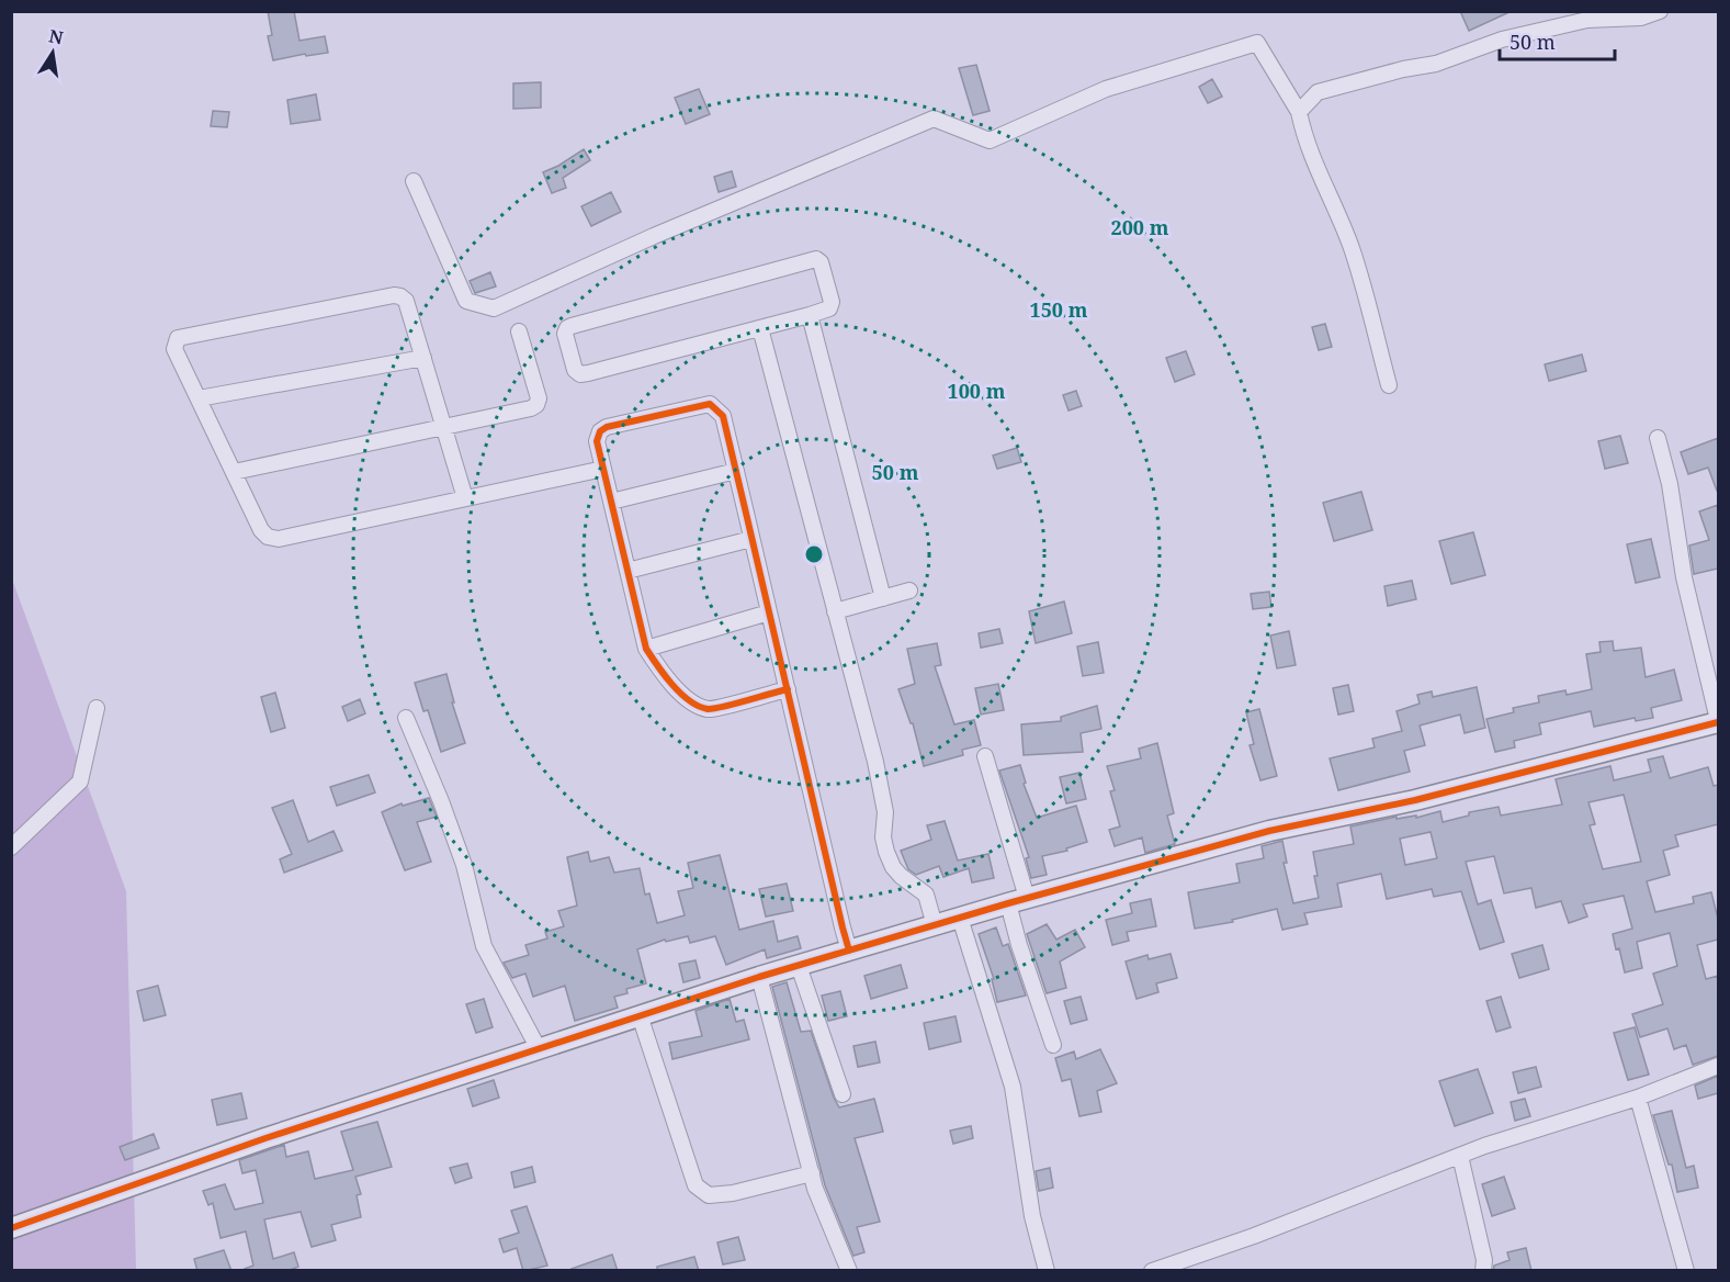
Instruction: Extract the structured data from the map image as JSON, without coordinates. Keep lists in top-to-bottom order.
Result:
{
  "scale_bar": "50 m",
  "north": "top",
  "rings": [
    "200 m",
    "150 m",
    "100 m",
    "50 m"
  ]
}
